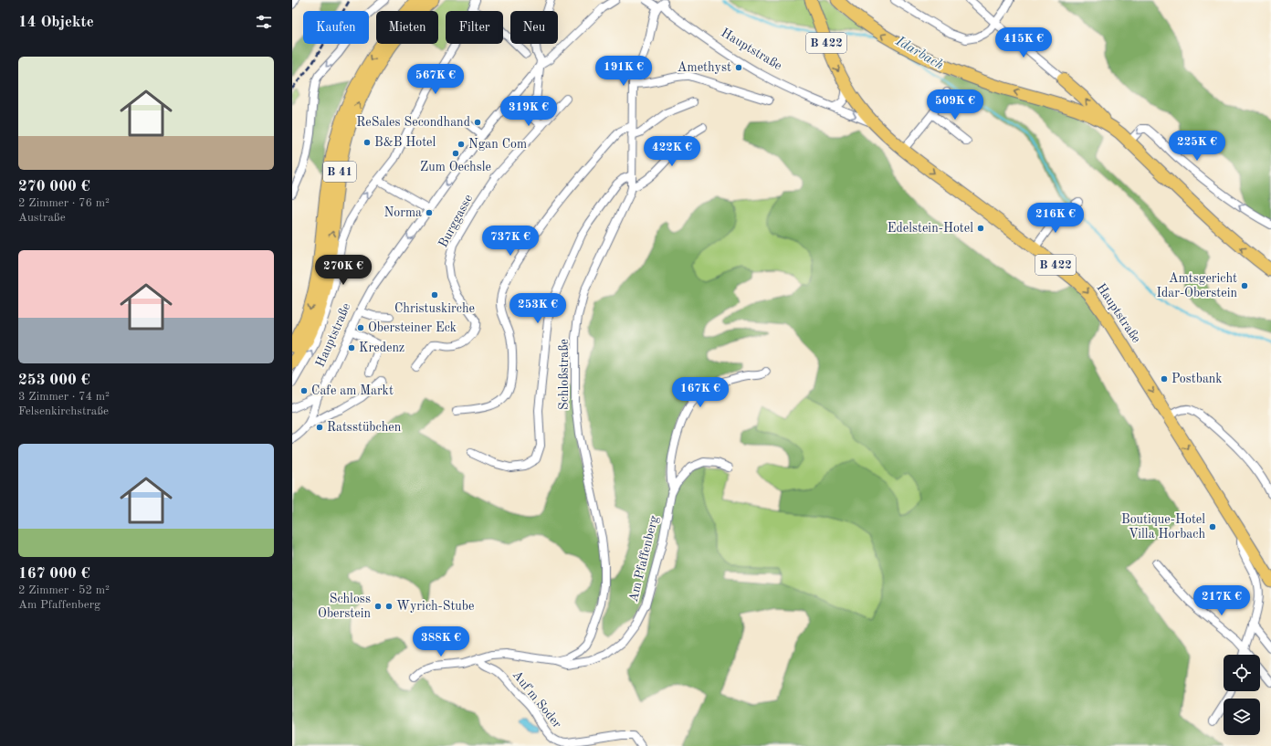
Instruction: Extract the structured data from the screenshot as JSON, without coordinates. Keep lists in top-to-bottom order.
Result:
{
  "streets": {
    "main road": ["B 422", "Hauptstraße", "B 41"],
    "street": [
      "Burggasse",
      "Schloßstraße",
      "Am Pfaffenberg",
      "Auf'm Soder"
    ]
  },
  "crossings": [
    ["B 422", "Hauptstraße"],
    ["Hauptstraße", "Schloßstraße"],
    ["Schloßstraße", "Am Pfaffenberg"],
    ["Schloßstraße", "Auf'm Soder"]
  ],
  "one_way": ["Hauptstraße"],
  "water": ["Idarbach"],
  "places": [
    "Amethyst",
    "ReSales Secondhand",
    "B&B Hotel",
    "Ngan Com",
    "Zum Oechsle",
    "Norma",
    "Edelstein-Hotel",
    "Amtsgericht Idar-Oberstein",
    "Christuskirche",
    "Obersteiner Eck",
    "Kredenz",
    "Postbank",
    "Cafe am Markt",
    "Ratsstübchen",
    "Boutique-Hotel Villa Horbach",
    "Schloss Oberstein",
    "Wyrich-Stube"
  ],
  "page": {
    "heading": "14 Objekte",
    "chip": [
      "Kaufen",
      "Mieten",
      "Filter",
      "Neu"
    ],
    "price": [
      "415K €",
      "191K €",
      "567K €",
      "509K €",
      "319K €",
      "225K €",
      "422K €",
      "216K €",
      "737K €",
      "270K €",
      "253K €",
      "167K €",
      "217K €",
      "388K €"
    ],
    "list": [
      {
        "name": "270 000 €",
        "note": "2 Zimmer · 76 m² · Austraße"
      },
      {
        "name": "253 000 €",
        "note": "3 Zimmer · 74 m² · Felsenkirchstraße"
      },
      {
        "name": "167 000 €",
        "note": "2 Zimmer · 52 m² · Am Pfaffenberg"
      }
    ]
  }
}
